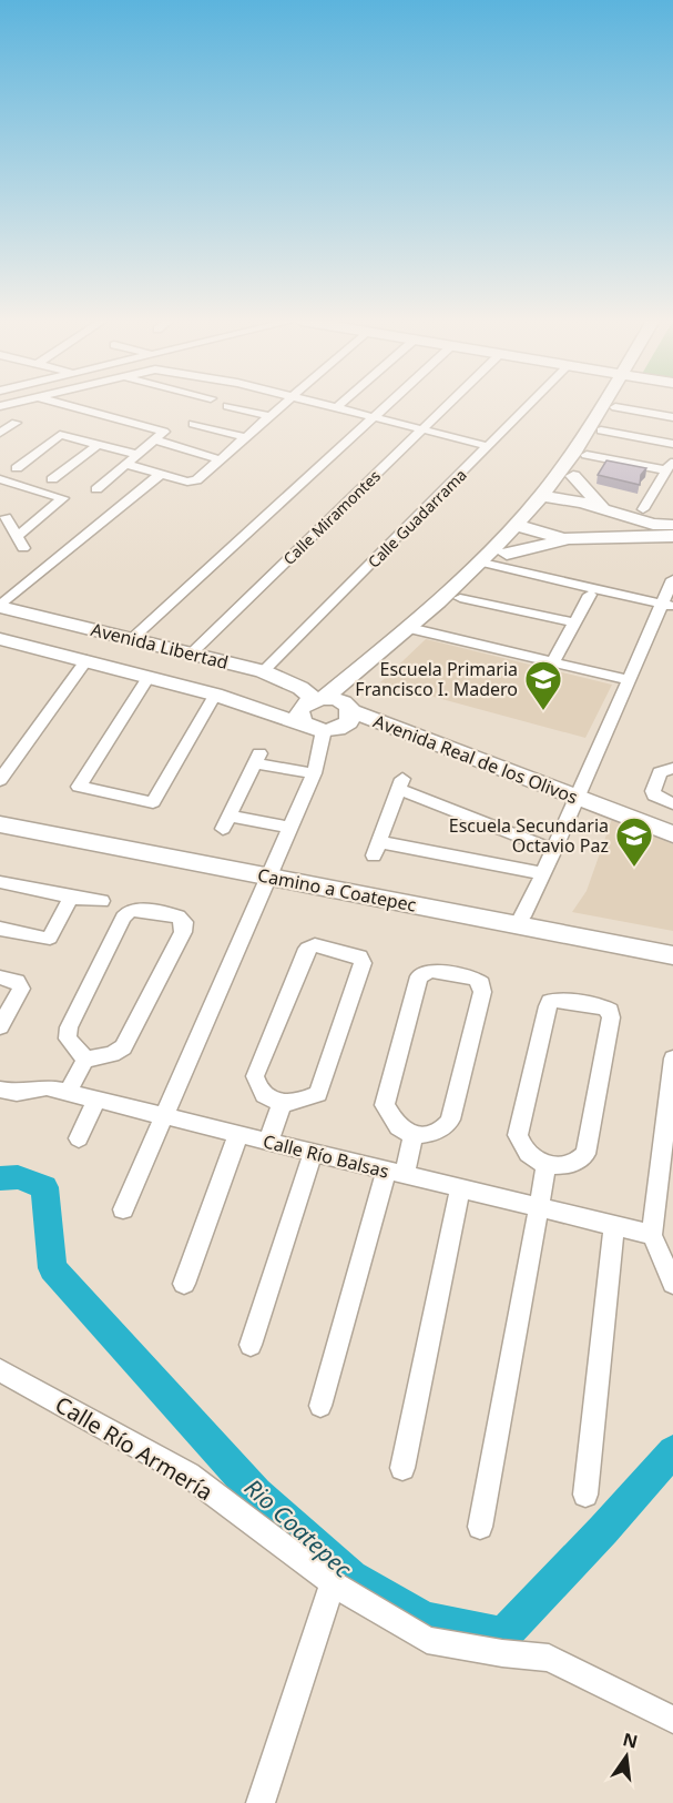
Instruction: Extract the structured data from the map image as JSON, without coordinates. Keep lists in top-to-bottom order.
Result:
{
  "streets": {
    "main road": ["Avenida Libertad", "Avenida Real de los Olivos", "Camino a Coatepec"],
    "street": [
      "Calle Miramontes",
      "Calle Guadarrama",
      "Calle Río Balsas",
      "Calle Río Armería"
    ]
  },
  "crossings": [
    ["Calle Miramontes", "Avenida Libertad"],
    ["Calle Guadarrama", "Avenida Libertad"],
    ["Avenida Libertad", "Avenida Real de los Olivos"]
  ],
  "water": ["Rio Coatepec"],
  "places": {
    "school or university": ["Escuela Primaria Francisco I. Madero", "Escuela Secundaria Octavio Paz"]
  },
  "north": "top"
}
